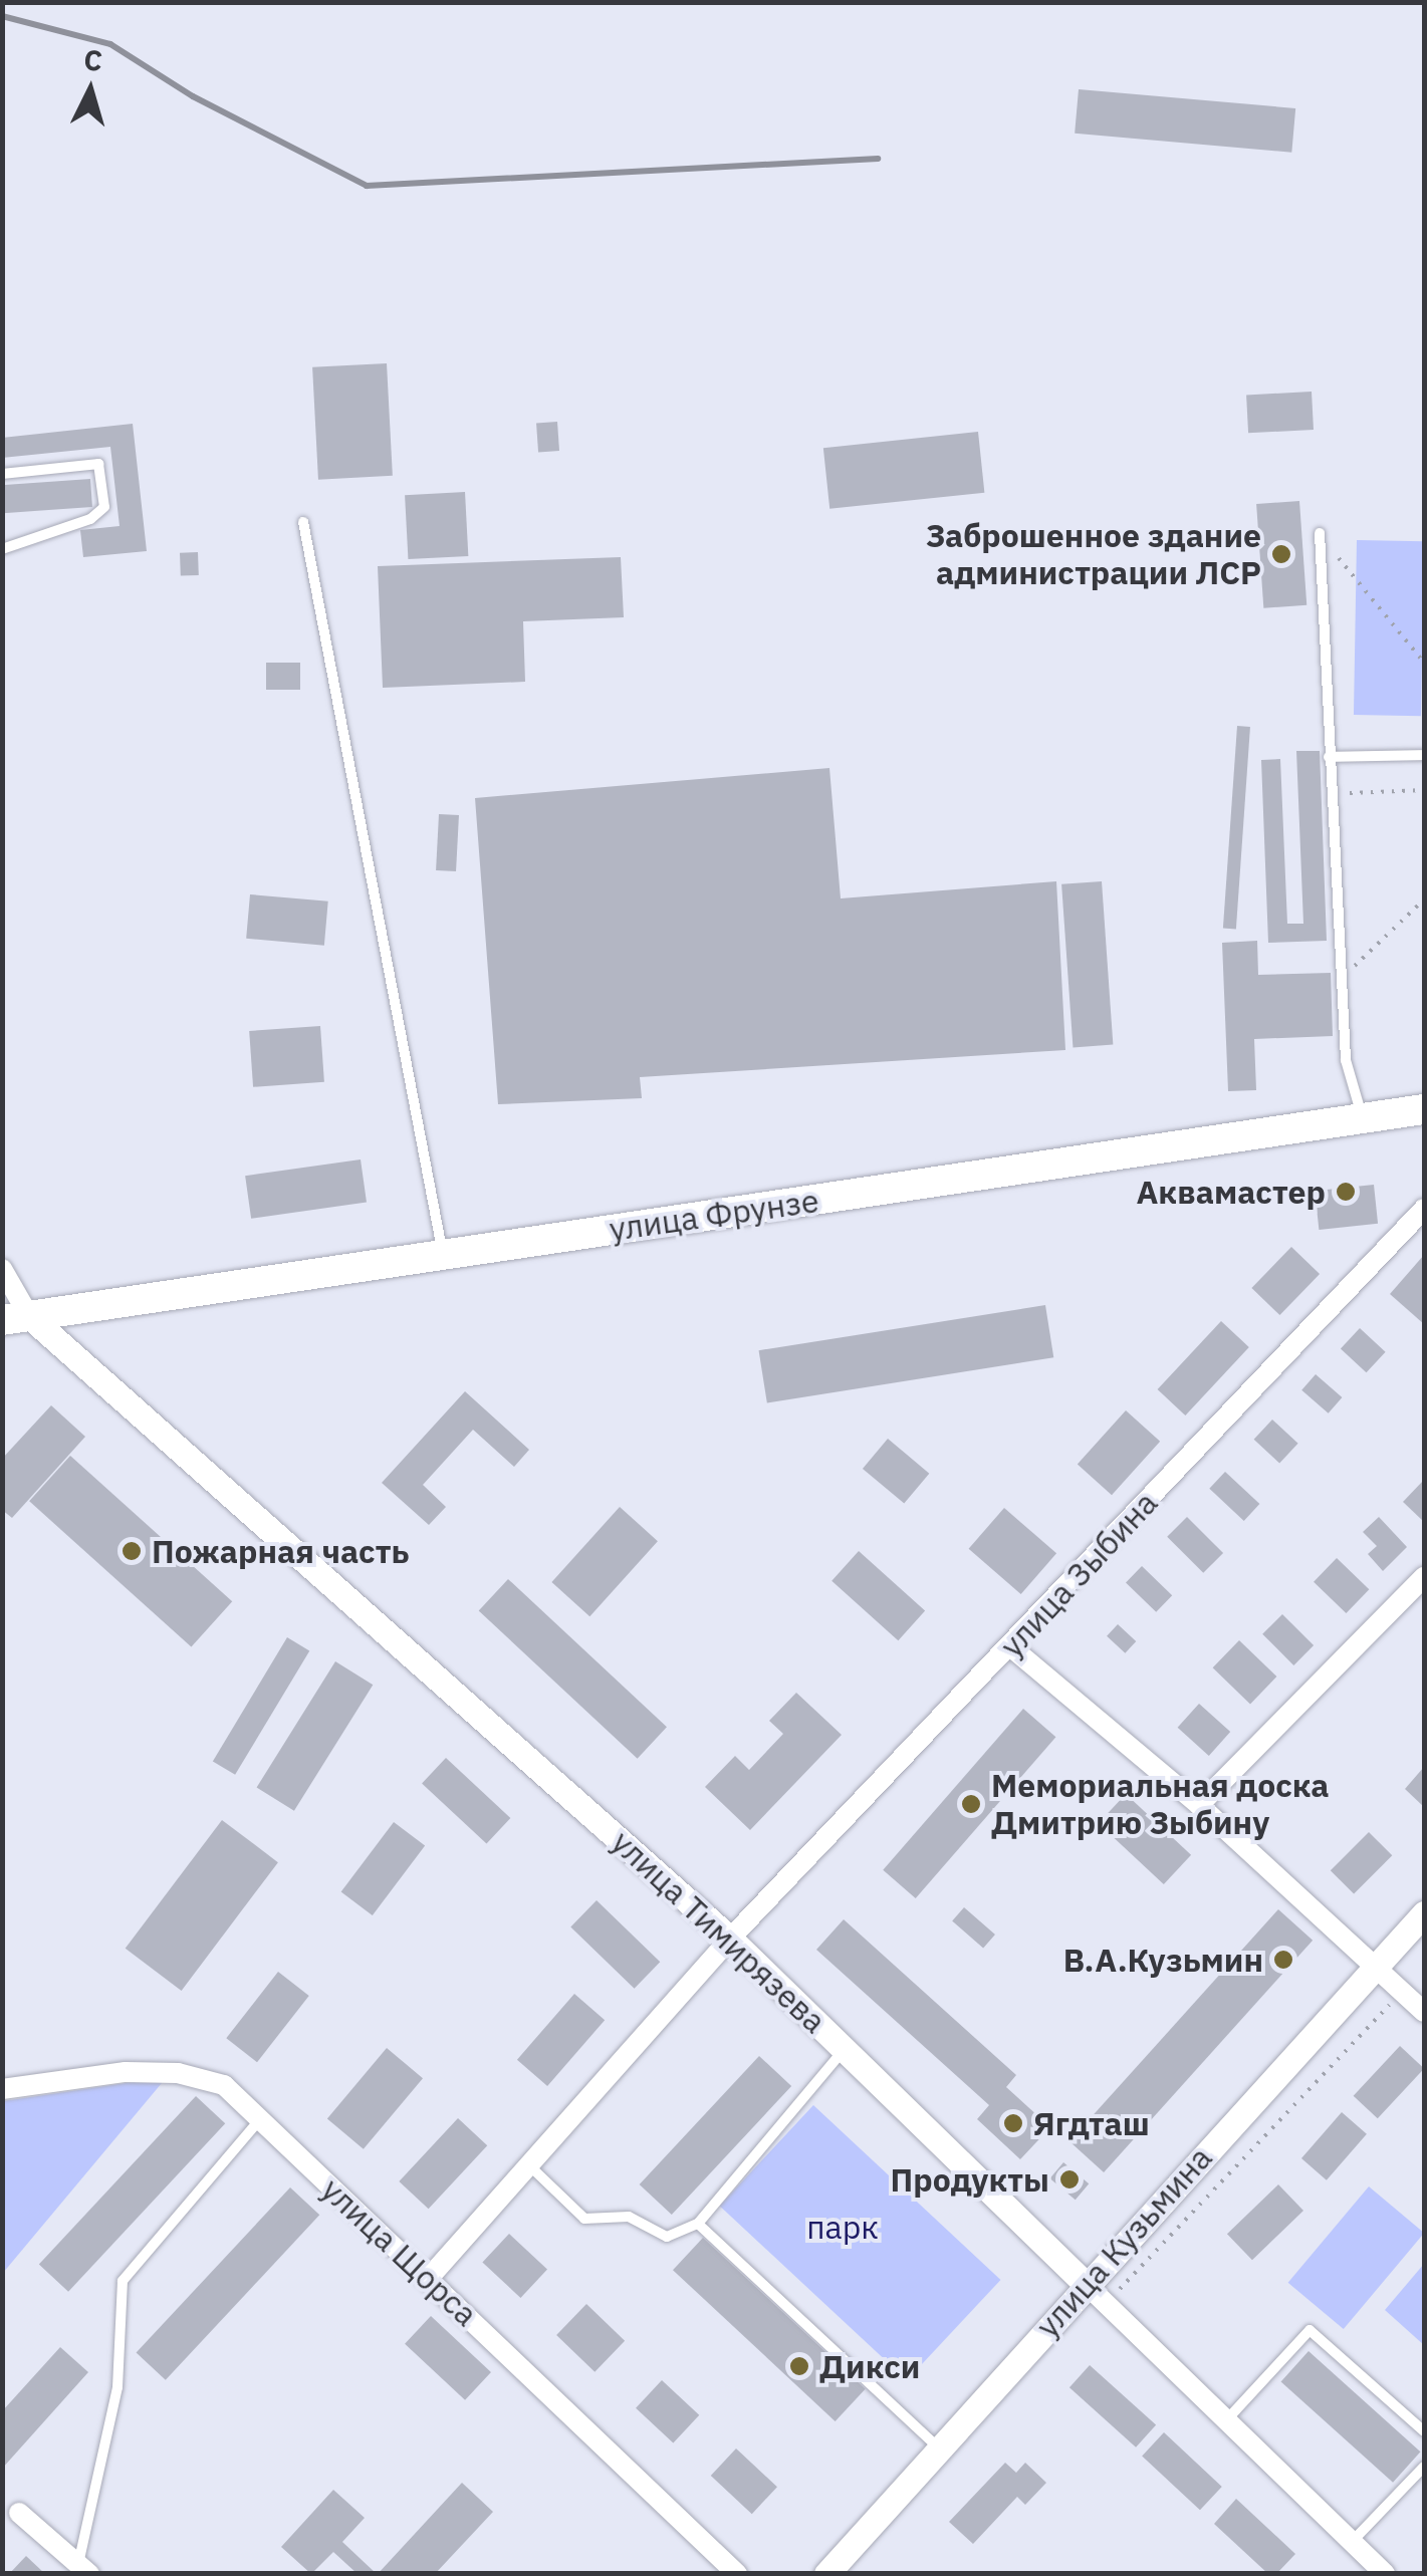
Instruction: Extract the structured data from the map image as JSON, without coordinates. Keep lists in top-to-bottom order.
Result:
{
  "streets": {
    "main road": ["улица Фрунзе"],
    "street": [
      "улица Зыбина",
      "улица Тимирязева",
      "улица Кузьмина",
      "улица Щорса"
    ]
  },
  "crossings": [
    ["улица Фрунзе", "улица Тимирязева"],
    ["улица Зыбина", "улица Тимирязева"],
    ["улица Зыбина", "улица Щорса"],
    ["улица Тимирязева", "улица Кузьмина"]
  ],
  "parks": ["парк"],
  "places": [
    "Заброшенное здание администрации ЛСР",
    "Аквамастер",
    "Пожарная часть",
    "Мемориальная доска Дмитрию Зыбину",
    "В.А.Кузьмин",
    "Ягдташ",
    "Продукты",
    "Дикси"
  ],
  "north": "top"
}
